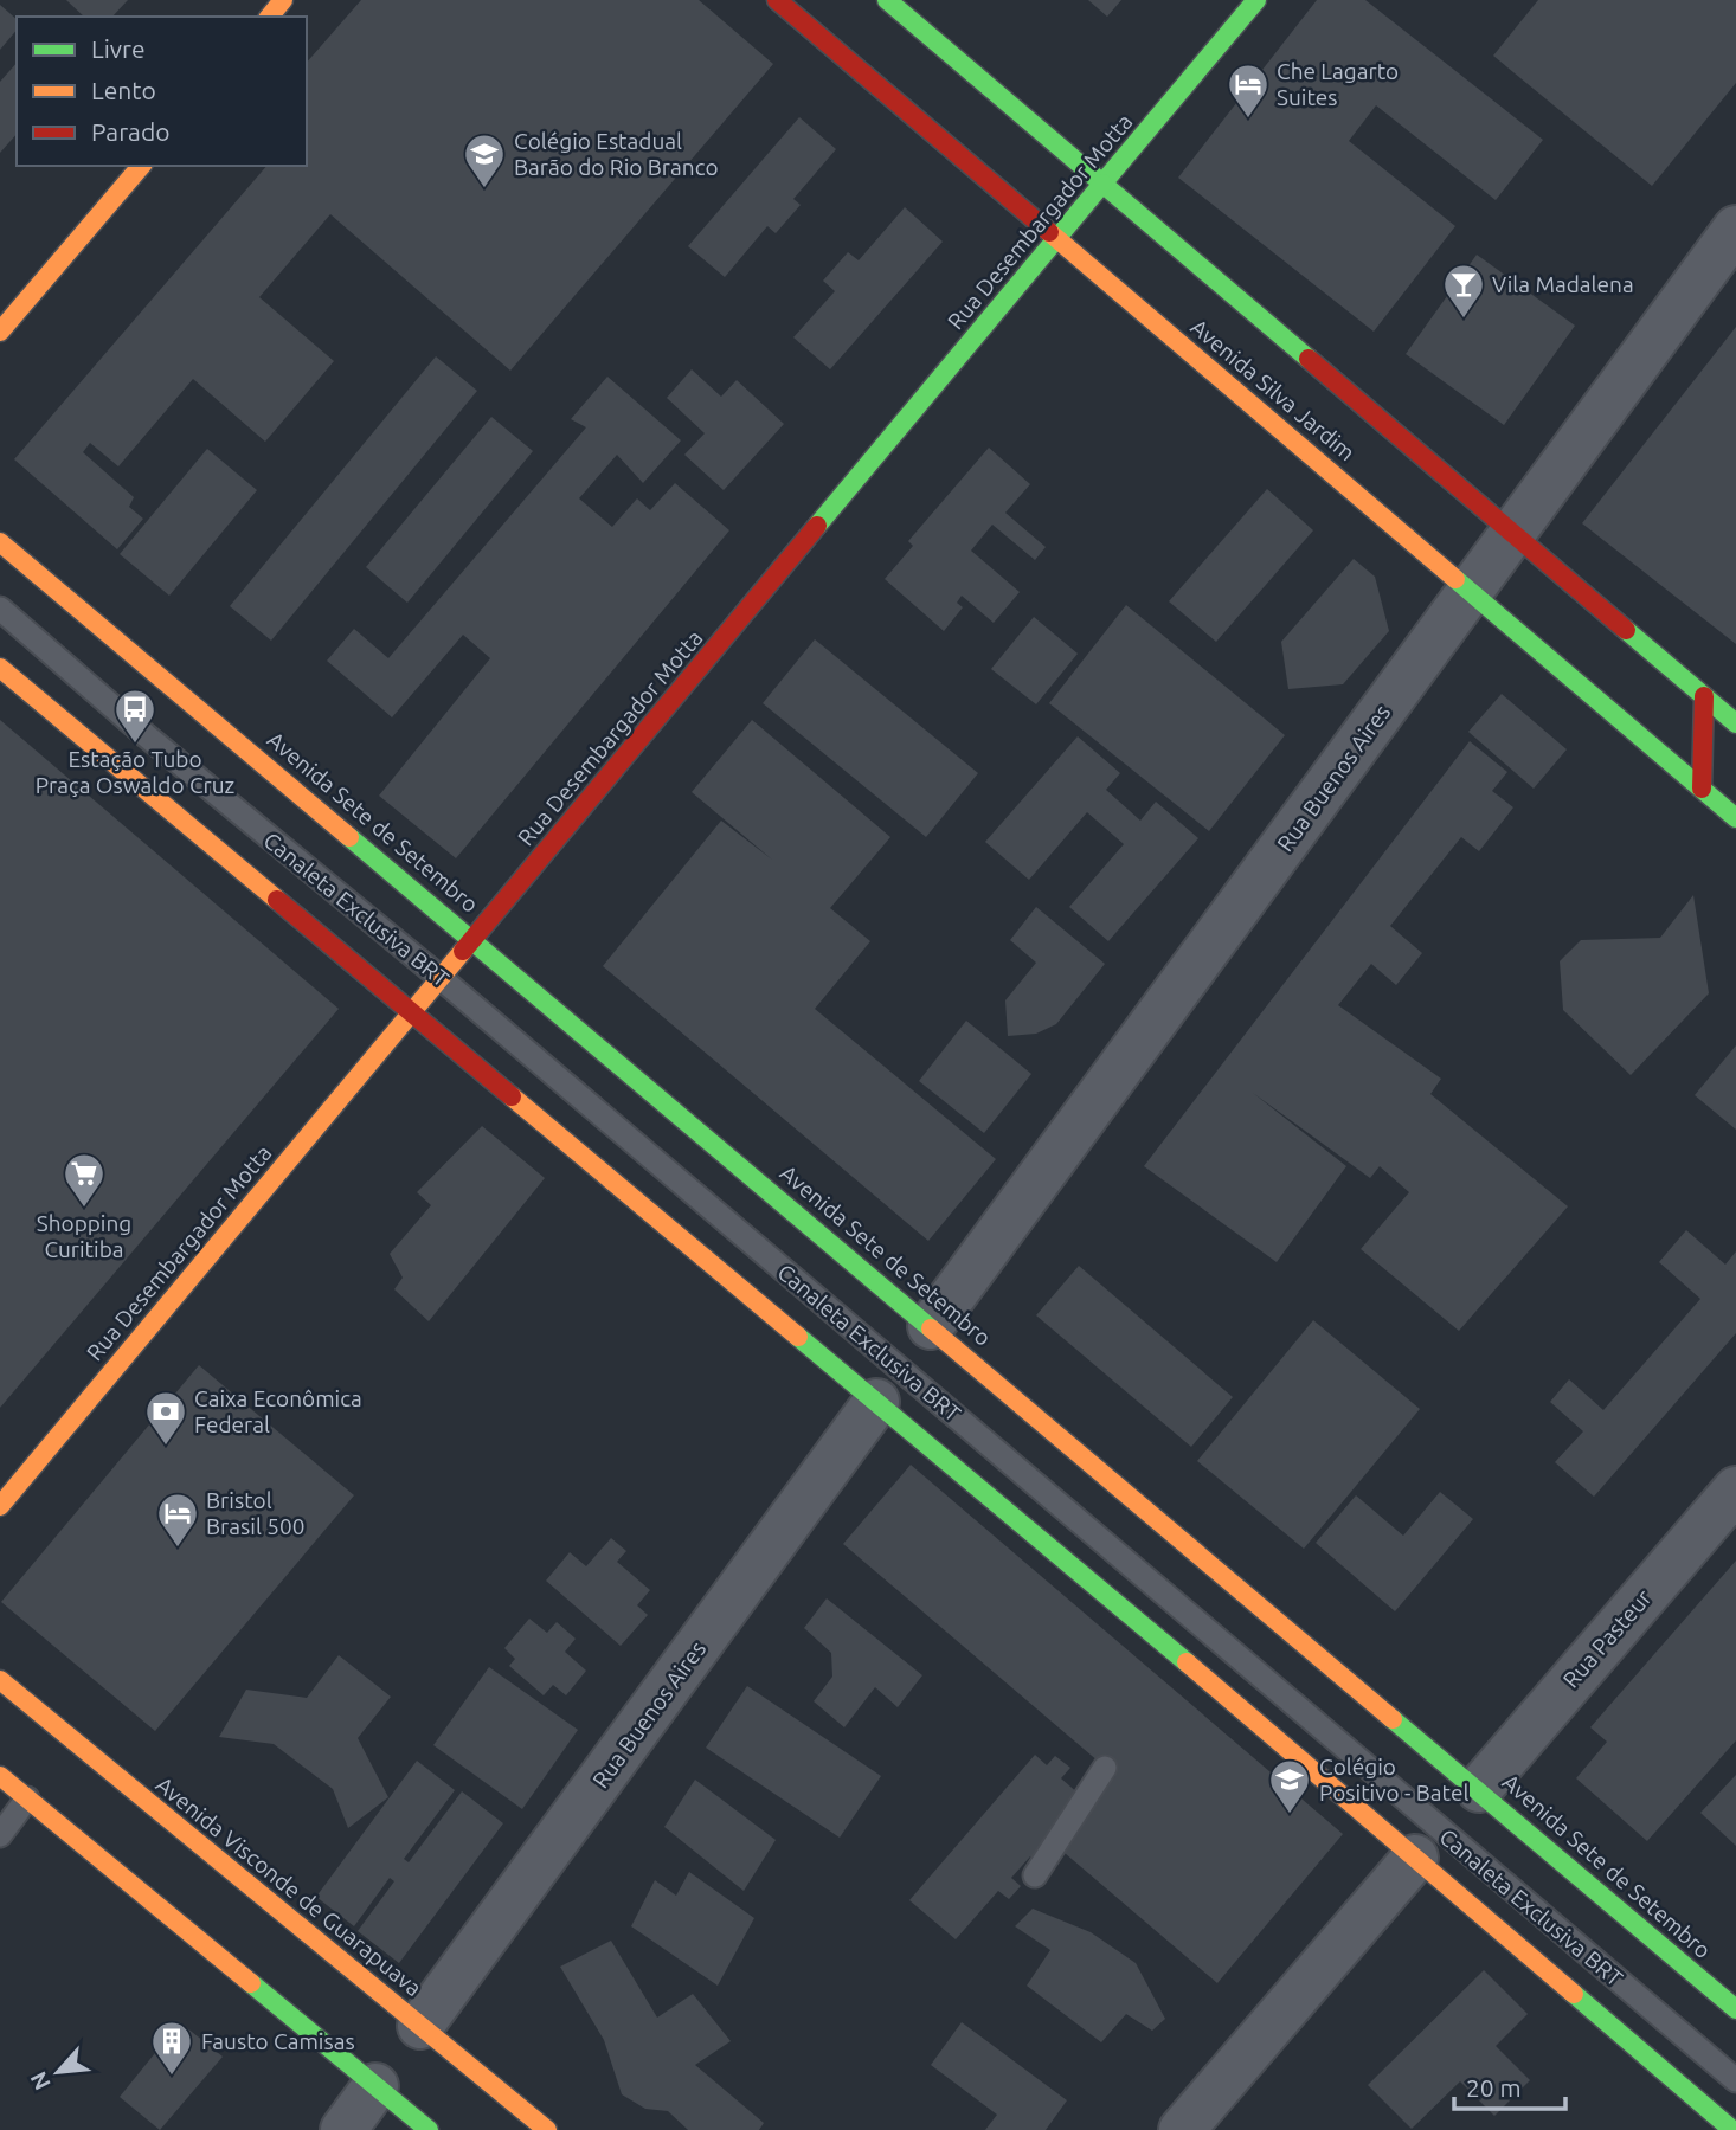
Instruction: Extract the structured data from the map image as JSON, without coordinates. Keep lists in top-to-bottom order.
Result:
{
  "streets": {
    "main road": [
      "Rua Desembargador Motta",
      "Avenida Silva Jardim",
      "Avenida Sete de Setembro",
      "Avenida Visconde de Guarapuava"
    ],
    "street": ["Rua Buenos Aires", "Rua Pasteur"],
    "lane": ["Canaleta Exclusiva BRT"]
  },
  "crossings": [
    ["Rua Desembargador Motta", "Avenida Silva Jardim"],
    ["Rua Desembargador Motta", "Avenida Sete de Setembro"],
    ["Rua Desembargador Motta", "Canaleta Exclusiva BRT"],
    ["Avenida Silva Jardim", "Rua Buenos Aires"],
    ["Rua Buenos Aires", "Avenida Sete de Setembro"],
    ["Rua Buenos Aires", "Avenida Visconde de Guarapuava"],
    ["Avenida Sete de Setembro", "Rua Pasteur"]
  ],
  "places": {
    "hotel": ["Che Lagarto Suites", "Bristol Brasil 500"],
    "school or university": ["Colégio Estadual Barão do Rio Branco", "Colégio Positivo - Batel"],
    "bar": ["Vila Madalena"],
    "bus stop": ["Estação Tubo Praça Oswaldo Cruz"],
    "supermarket": ["Shopping Curitiba"],
    "bank": ["Caixa Econômica Federal"],
    "building": ["Fausto Camisas"]
  },
  "legend": ["Livre", "Lento", "Parado"],
  "scale_bar": "20 m",
  "north": "bottom left"
}
